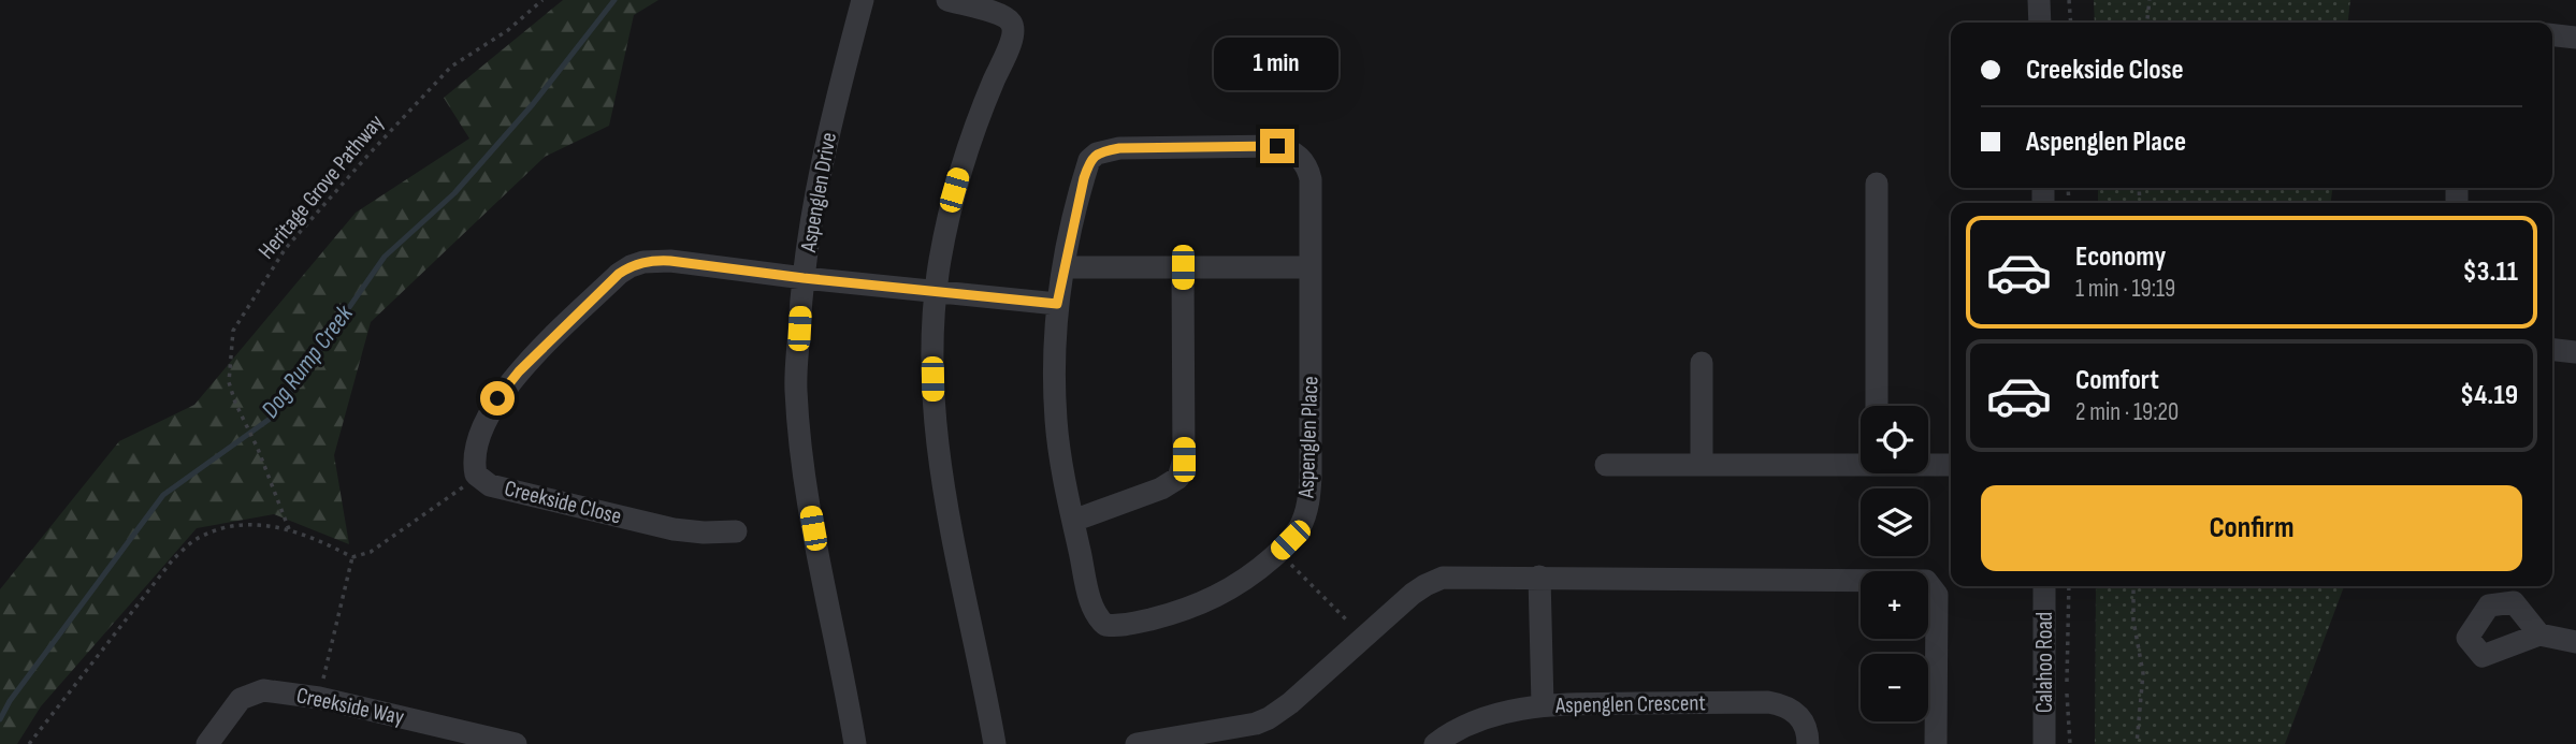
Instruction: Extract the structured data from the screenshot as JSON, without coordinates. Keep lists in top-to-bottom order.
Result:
{
  "streets": {
    "street": [
      "Aspenglen Drive",
      "Aspenglen Place",
      "Creekside Close",
      "Calahoo Road",
      "Aspenglen Crescent",
      "Creekside Way"
    ],
    "path": ["Heritage Grove Pathway"]
  },
  "crossings": [
    ["Aspenglen Drive", "Creekside Close"]
  ],
  "water": ["Dog Rump Creek"],
  "page": {
    "banner": ["Creekside Close", "Aspenglen Place"],
    "bubble": "1 min",
    "list": [
      {
        "name": "Economy",
        "note": "1 min · 19:19",
        "value": "$3.11"
      },
      {
        "name": "Comfort",
        "note": "2 min · 19:20",
        "value": "$4.19"
      }
    ],
    "map_buttons": ["+", "−"],
    "buttons": "Confirm"
  }
}
